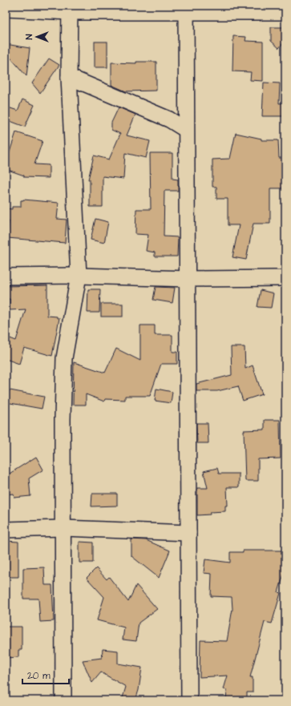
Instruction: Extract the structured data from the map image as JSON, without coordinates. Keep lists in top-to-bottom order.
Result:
{
  "scale_bar": "20 m",
  "north": "left"
}
